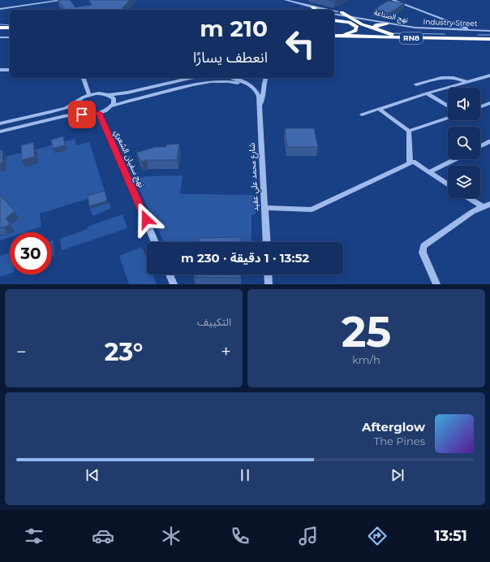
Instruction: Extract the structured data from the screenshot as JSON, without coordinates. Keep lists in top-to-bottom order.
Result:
{
  "streets": {
    "highway": ["RN8"],
    "street": [
      "نهج الصناعة",
      "Industry Street",
      "نهج سفيان الشعري",
      "شارع محمد علي عقيد"
    ]
  },
  "crossings": [
    ["نهج الصناعة", "Industry Street"]
  ],
  "page": {
    "turn": ["210 m", "انعطف يسارًا"],
    "limit": "30",
    "trip": "13:52 · 1 دقيقة · 230 m",
    "tile": [
      ["25", "km/h"],
      "التكييف"
    ],
    "heat": ["−", "23°", "+"],
    "song": ["Afterglow", "The Pines"],
    "tabs": "13:51"
  }
}
